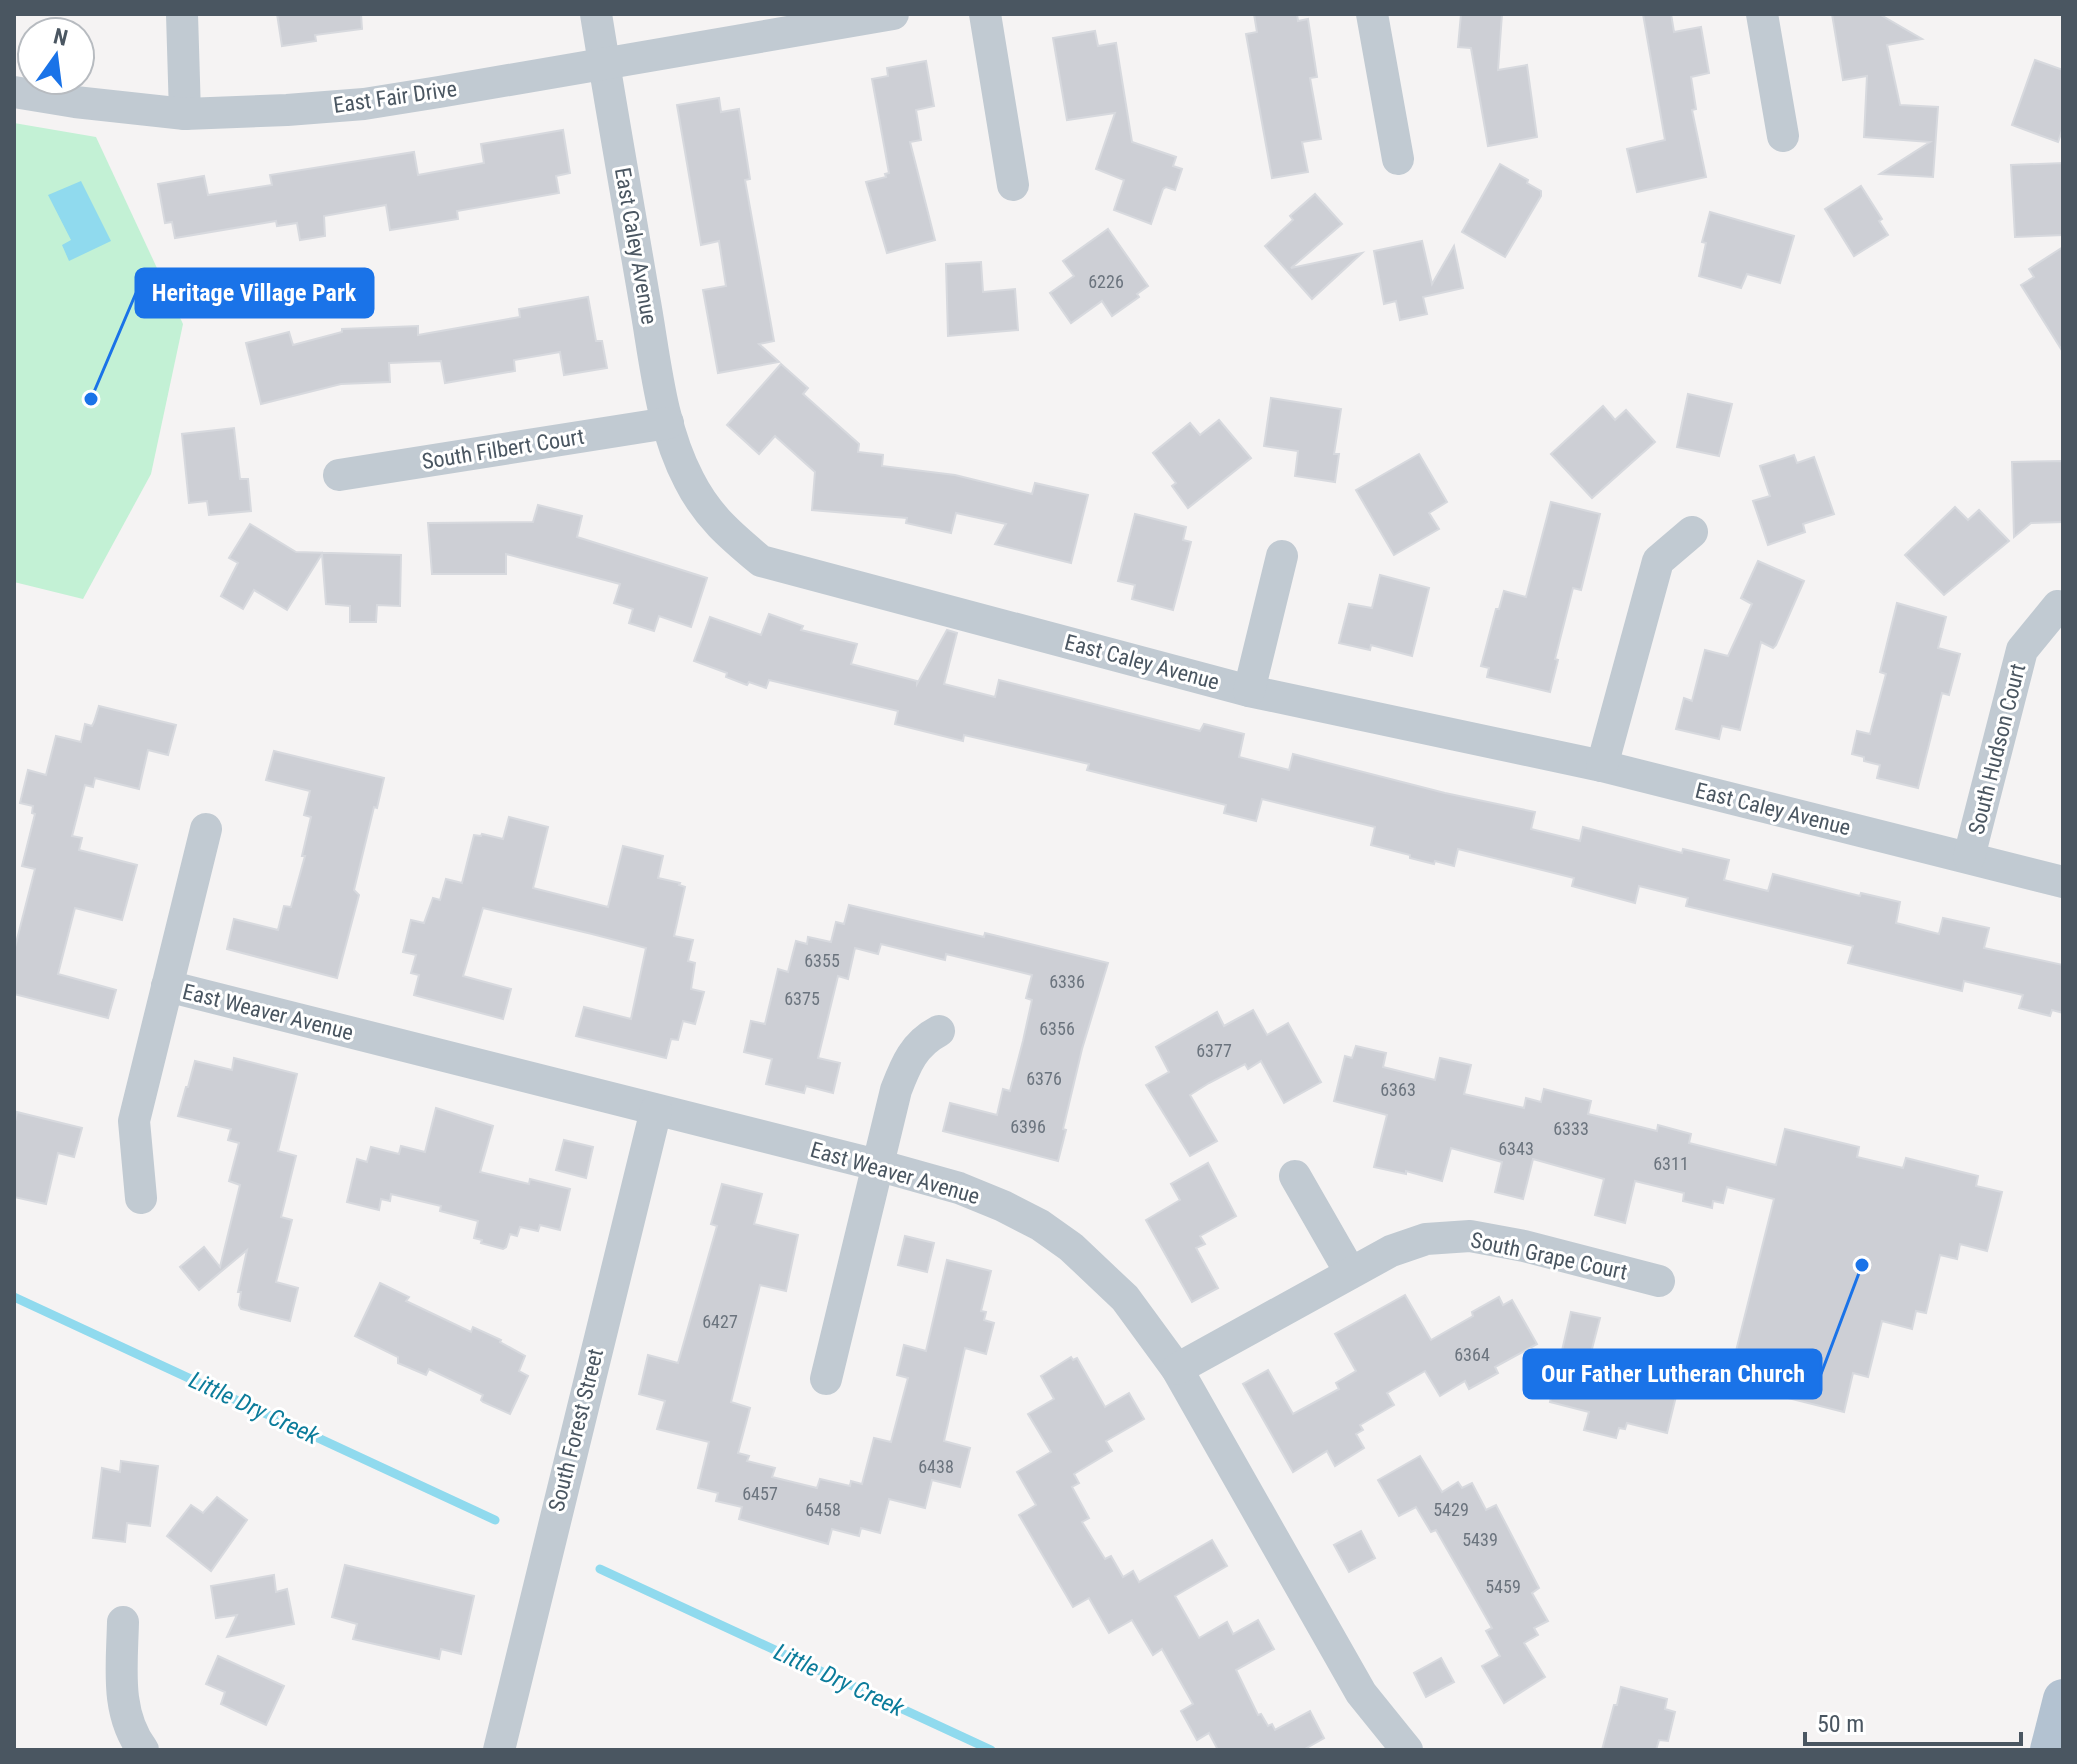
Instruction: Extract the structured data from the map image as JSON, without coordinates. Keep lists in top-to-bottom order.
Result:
{
  "streets": {
    "street": [
      "East Fair Drive",
      "East Caley Avenue",
      "South Filbert Court",
      "South Hudson Court",
      "East Weaver Avenue",
      "South Grape Court",
      "South Forest Street"
    ]
  },
  "crossings": [
    ["East Fair Drive", "East Caley Avenue"],
    ["East Caley Avenue", "South Filbert Court"],
    ["East Caley Avenue", "South Hudson Court"],
    ["East Weaver Avenue", "South Grape Court"],
    ["East Weaver Avenue", "South Forest Street"]
  ],
  "water": ["Little Dry Creek"],
  "places": ["Heritage Village Park", "Our Father Lutheran Church"],
  "house_numbers": [
    "6226",
    "6355",
    "6336",
    "6375",
    "6356",
    "6377",
    "6376",
    "6363",
    "6396",
    "6333",
    "6343",
    "6311",
    "6427",
    "6364",
    "6438",
    "6457",
    "6458",
    "5429",
    "5439",
    "5459"
  ],
  "scale_bar": "50 m",
  "north": "top"
}
